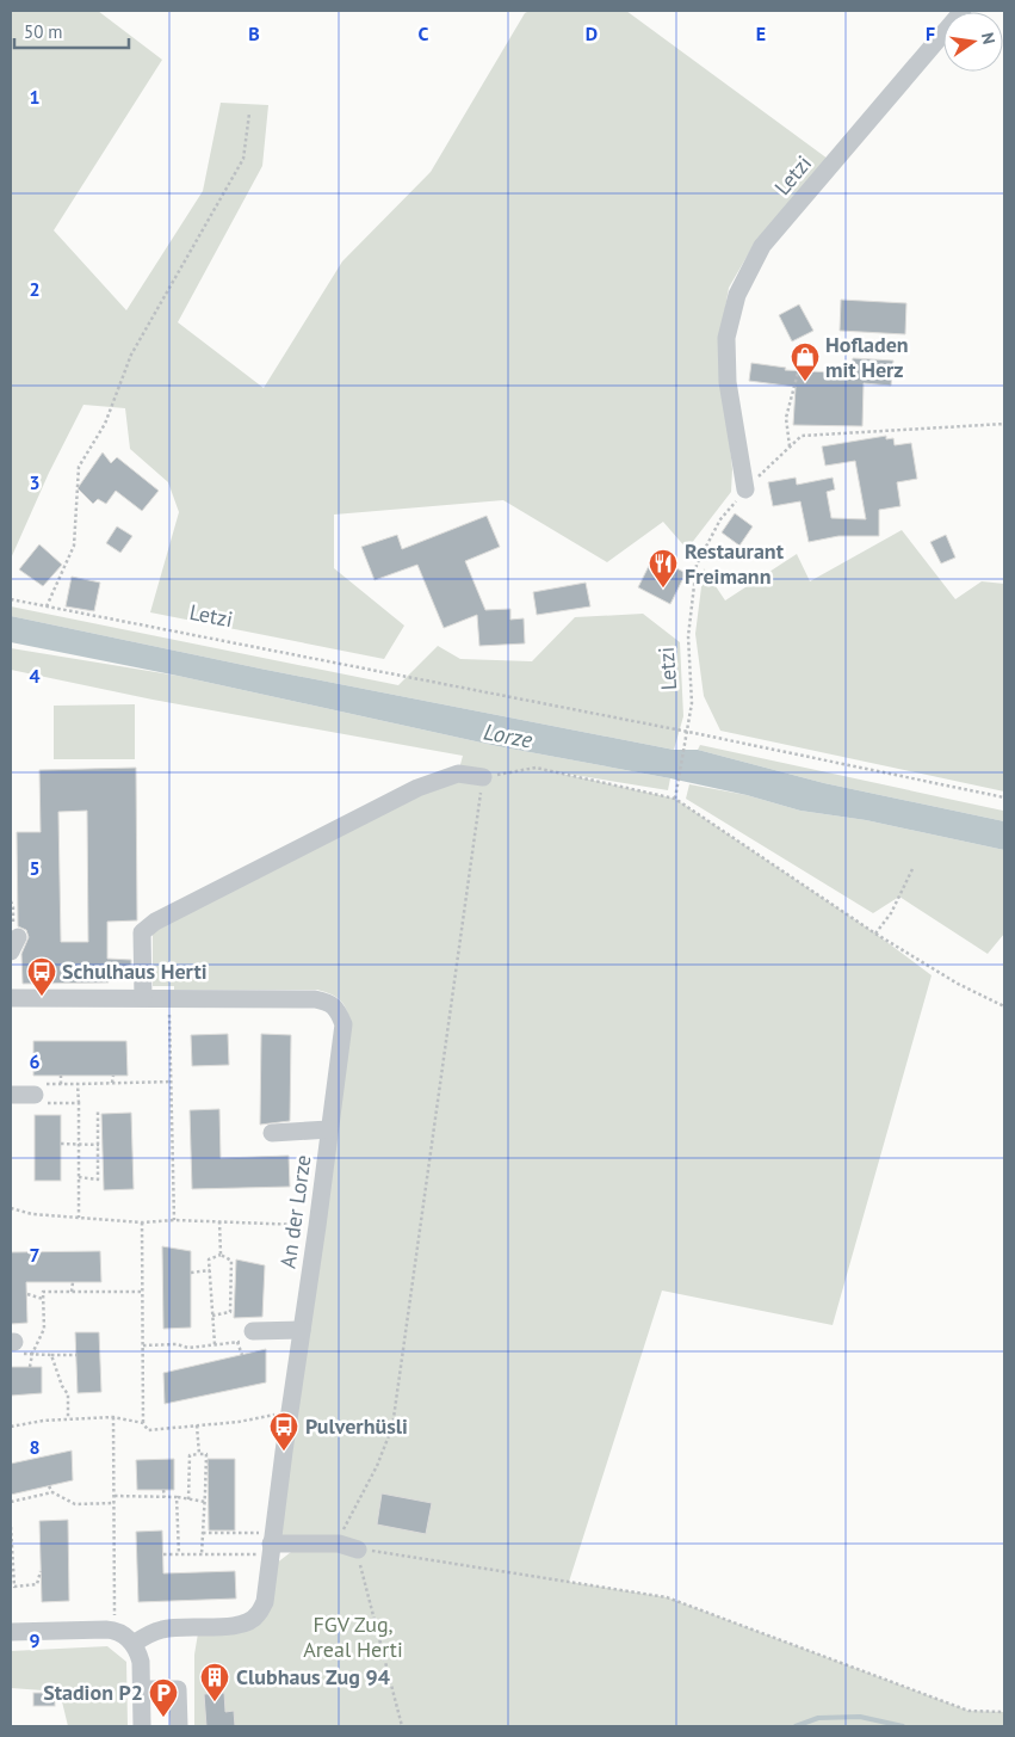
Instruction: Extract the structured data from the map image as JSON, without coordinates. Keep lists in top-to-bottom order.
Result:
{
  "streets": {
    "street": ["Letzi", "An der Lorze"]
  },
  "water": ["Lorze"],
  "parks": ["FGV Zug, Areal Herti"],
  "places": {
    "shop": ["Hofladen mit Herz"],
    "restaurant": ["Restaurant Freimann"],
    "bus stop": ["Schulhaus Herti", "Pulverhüsli"],
    "building": ["Clubhaus Zug 94"],
    "parking": ["Stadion P2"]
  },
  "scale_bar": "50 m",
  "north": "right",
  "grid": {
    "columns": [
      "B",
      "C",
      "D",
      "E",
      "F"
    ],
    "rows": [
      "1",
      "2",
      "3",
      "4",
      "5",
      "6",
      "7",
      "8",
      "9"
    ]
  }
}
